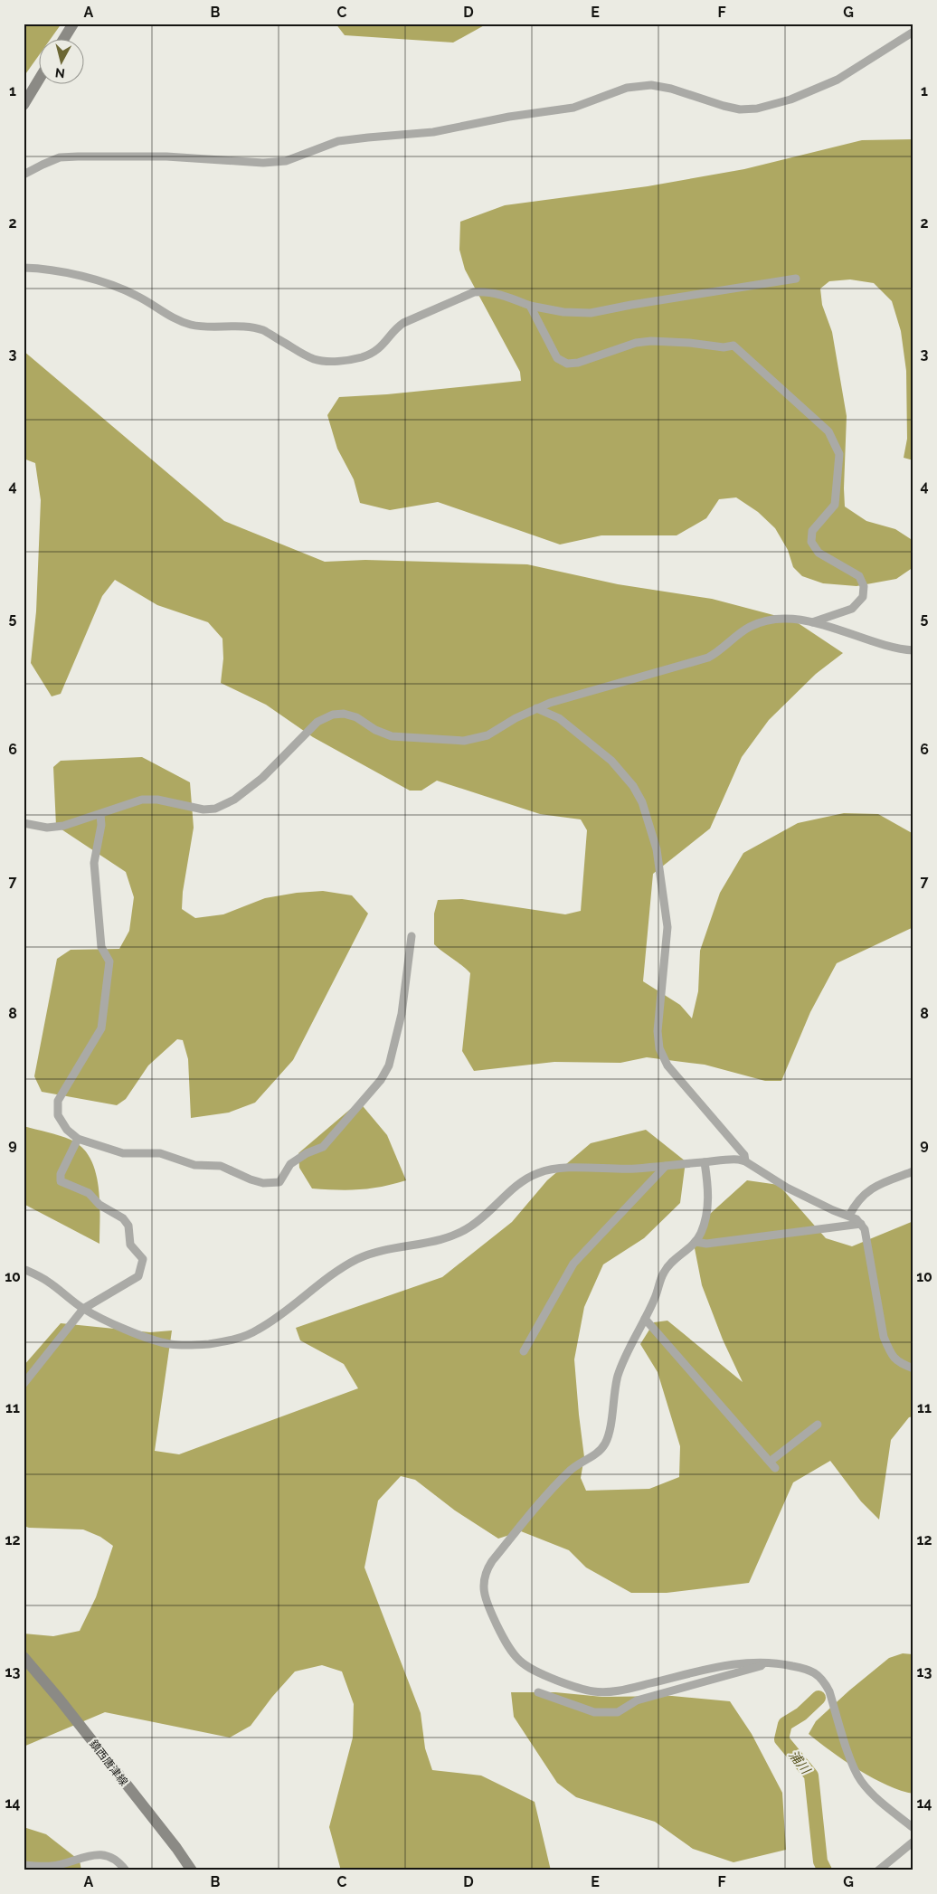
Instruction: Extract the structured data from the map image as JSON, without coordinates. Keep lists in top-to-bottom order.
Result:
{
  "streets": {
    "main road": ["鎮西唐津線"]
  },
  "water": ["浦川"],
  "north": "bottom",
  "grid": {
    "columns": [
      "A",
      "B",
      "C",
      "D",
      "E",
      "F",
      "G"
    ],
    "rows": [
      "1",
      "2",
      "3",
      "4",
      "5",
      "6",
      "7",
      "8",
      "9",
      "10",
      "11",
      "12",
      "13",
      "14"
    ]
  }
}
